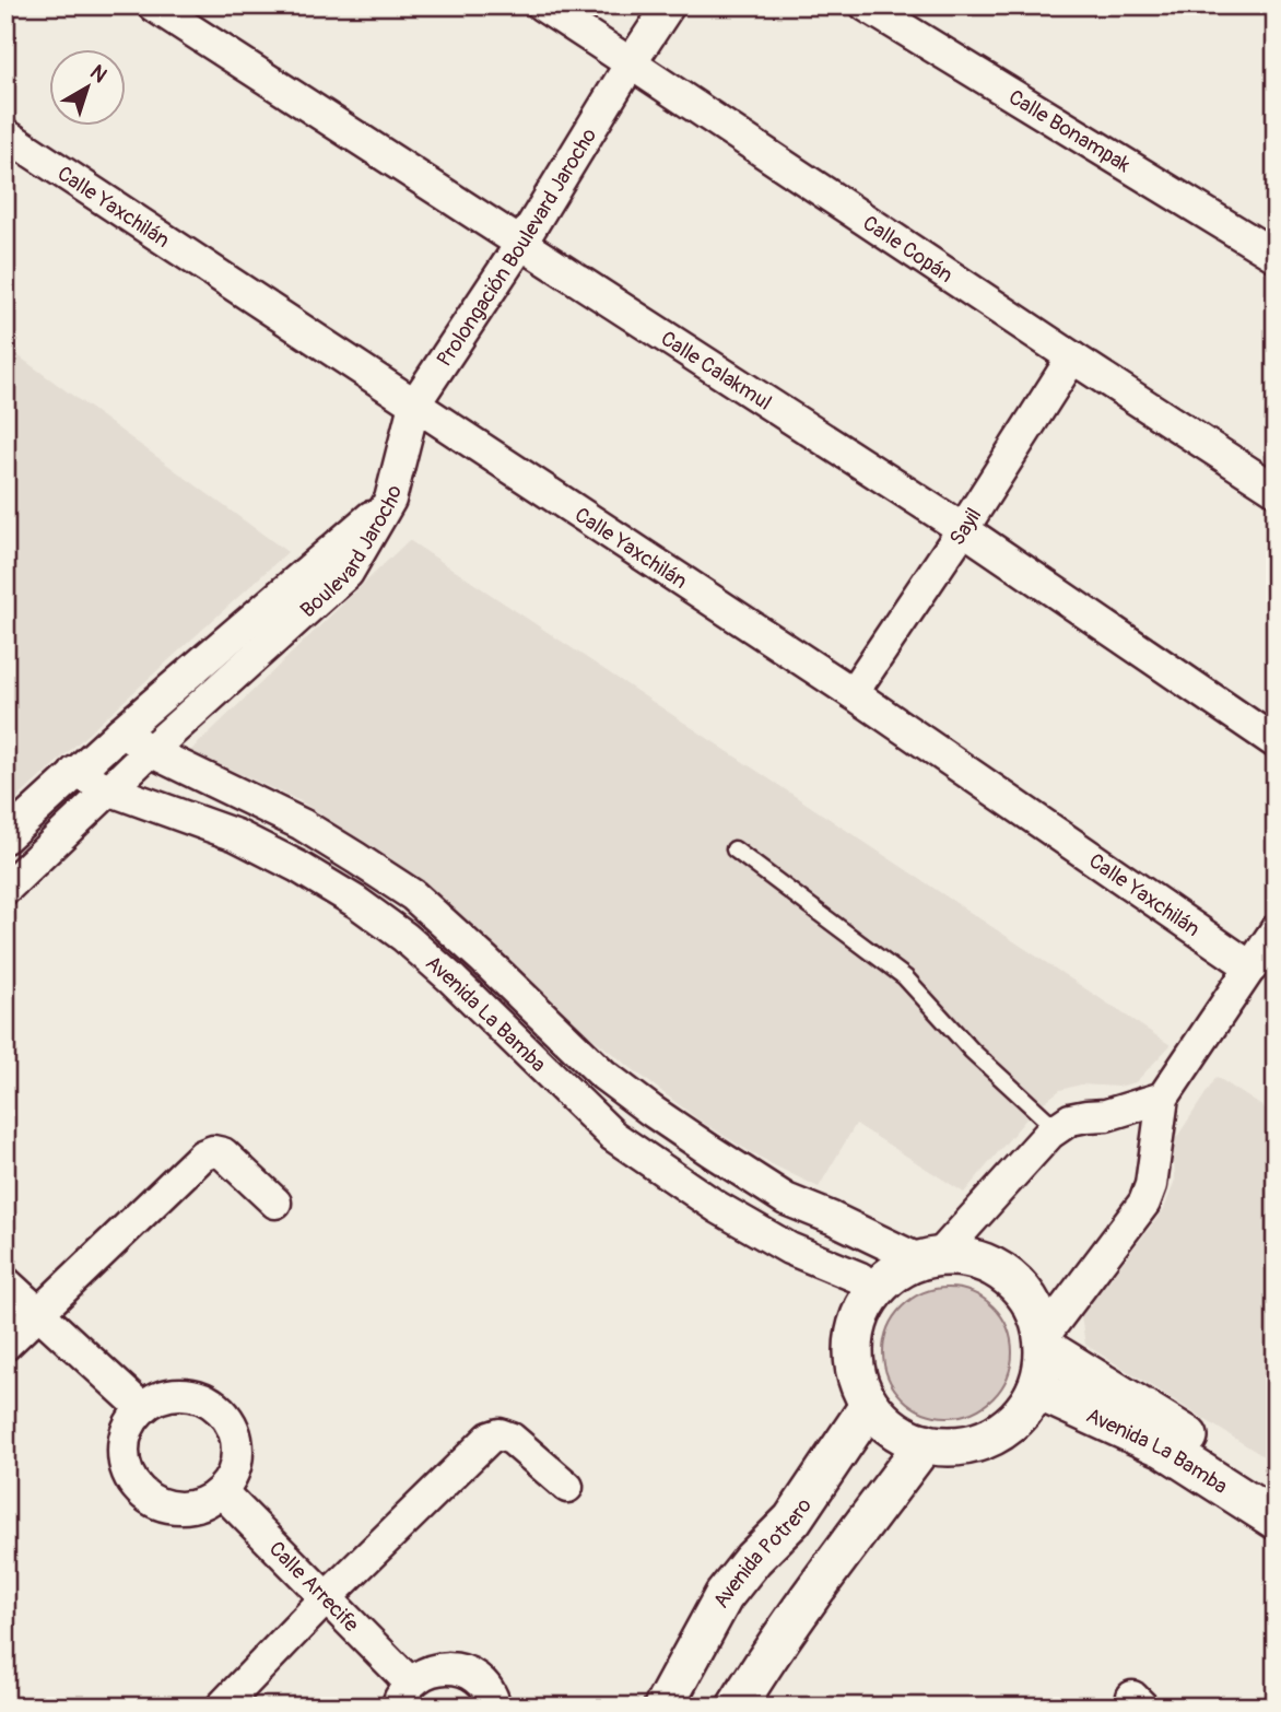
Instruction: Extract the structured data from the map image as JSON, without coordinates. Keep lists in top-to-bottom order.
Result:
{
  "streets": {
    "street": [
      "Calle Bonampak",
      "Calle Yaxchilán",
      "Prolongación Boulevard Jarocho",
      "Calle Copán",
      "Calle Calakmul",
      "Sayil",
      "Boulevard Jarocho",
      "Avenida La Bamba",
      "Avenida Potrero",
      "Calle Arrecife"
    ]
  },
  "crossings": [
    ["Calle Yaxchilán", "Prolongación Boulevard Jarocho"],
    ["Calle Yaxchilán", "Sayil"],
    ["Prolongación Boulevard Jarocho", "Calle Copán"],
    ["Prolongación Boulevard Jarocho", "Calle Calakmul"],
    ["Prolongación Boulevard Jarocho", "Boulevard Jarocho"],
    ["Calle Copán", "Sayil"],
    ["Calle Calakmul", "Sayil"],
    ["Boulevard Jarocho", "Avenida La Bamba"],
    ["Avenida La Bamba", "Avenida Potrero"]
  ],
  "north": "top right"
}
